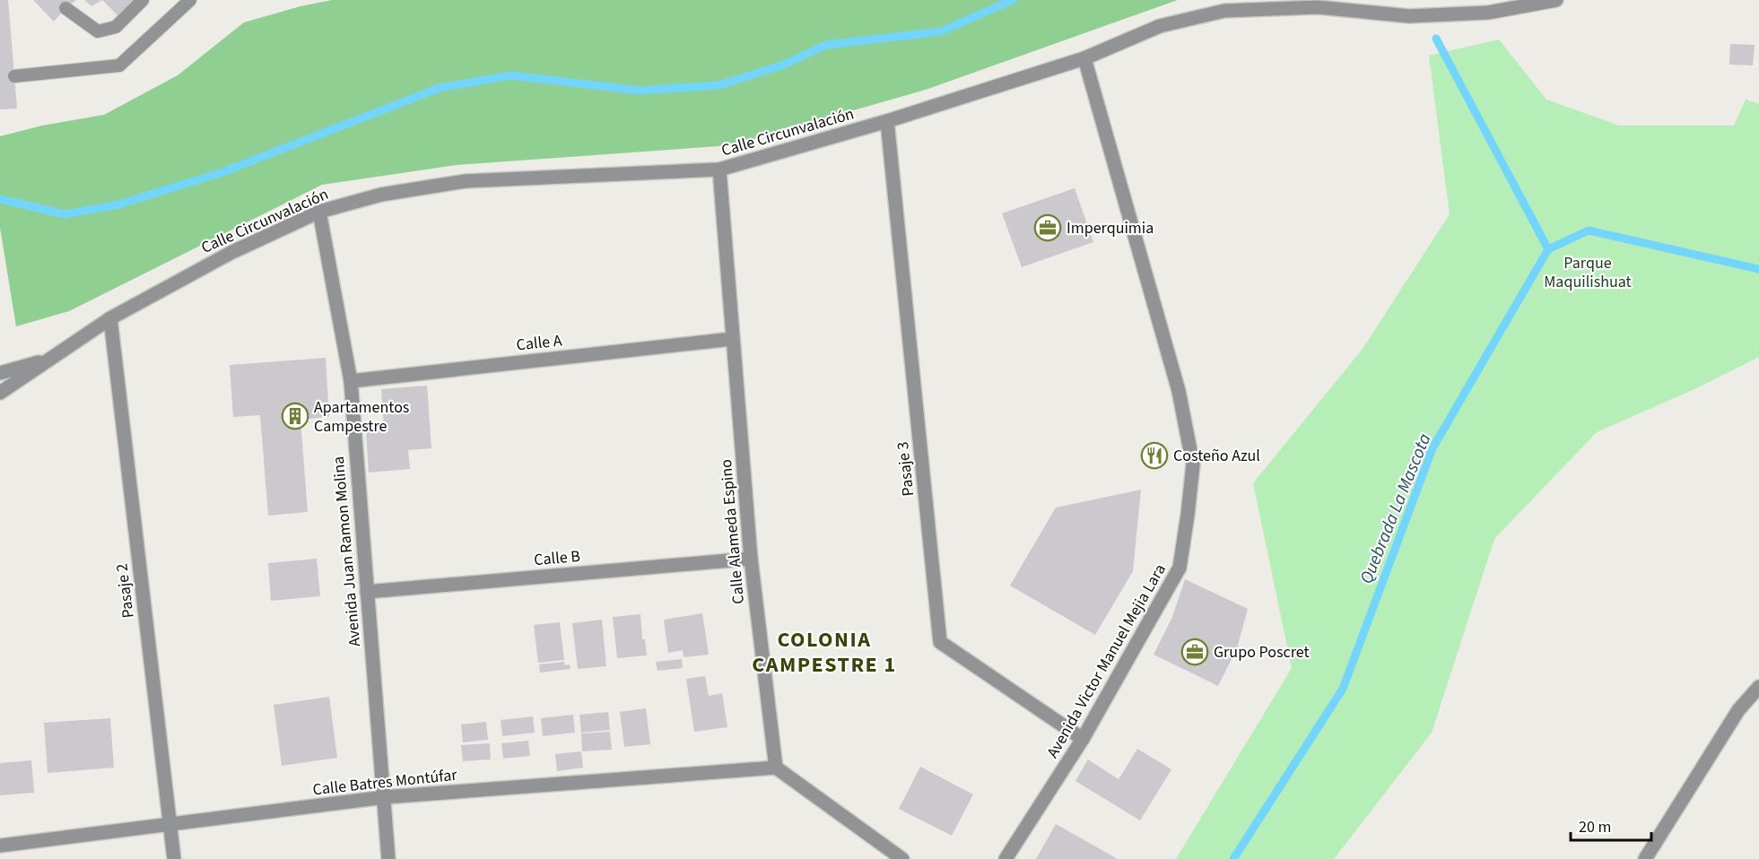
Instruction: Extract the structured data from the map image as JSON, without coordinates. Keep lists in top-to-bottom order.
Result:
{
  "streets": {
    "street": [
      "Calle Circunvalación",
      "Calle A",
      "Pasaje 3",
      "Calle Alameda Espino",
      "Avenida Juan Ramon Molina",
      "Calle B",
      "Pasaje 2",
      "Avenida Victor Manuel Mejia Lara",
      "Calle Batres Montúfar"
    ]
  },
  "crossings": [
    ["Calle Circunvalación", "Pasaje 3"],
    ["Calle Circunvalación", "Calle Alameda Espino"],
    ["Calle Circunvalación", "Avenida Juan Ramon Molina"],
    ["Calle Circunvalación", "Pasaje 2"],
    ["Calle Circunvalación", "Avenida Victor Manuel Mejia Lara"],
    ["Calle A", "Calle Alameda Espino"],
    ["Calle A", "Avenida Juan Ramon Molina"],
    ["Pasaje 3", "Avenida Victor Manuel Mejia Lara"],
    ["Calle Alameda Espino", "Calle B"],
    ["Calle Alameda Espino", "Calle Batres Montúfar"],
    ["Avenida Juan Ramon Molina", "Calle B"],
    ["Avenida Juan Ramon Molina", "Calle Batres Montúfar"],
    ["Pasaje 2", "Calle Batres Montúfar"]
  ],
  "districts": ["COLONIA CAMPESTRE 1"],
  "water": ["Quebrada La Mascota"],
  "parks": ["Parque Maquilishuat"],
  "places": {
    "office": ["Imperquimia", "Grupo Poscret"],
    "building": ["Apartamentos Campestre"],
    "restaurant": ["Costeño Azul"]
  },
  "scale_bar": "20 m"
}
